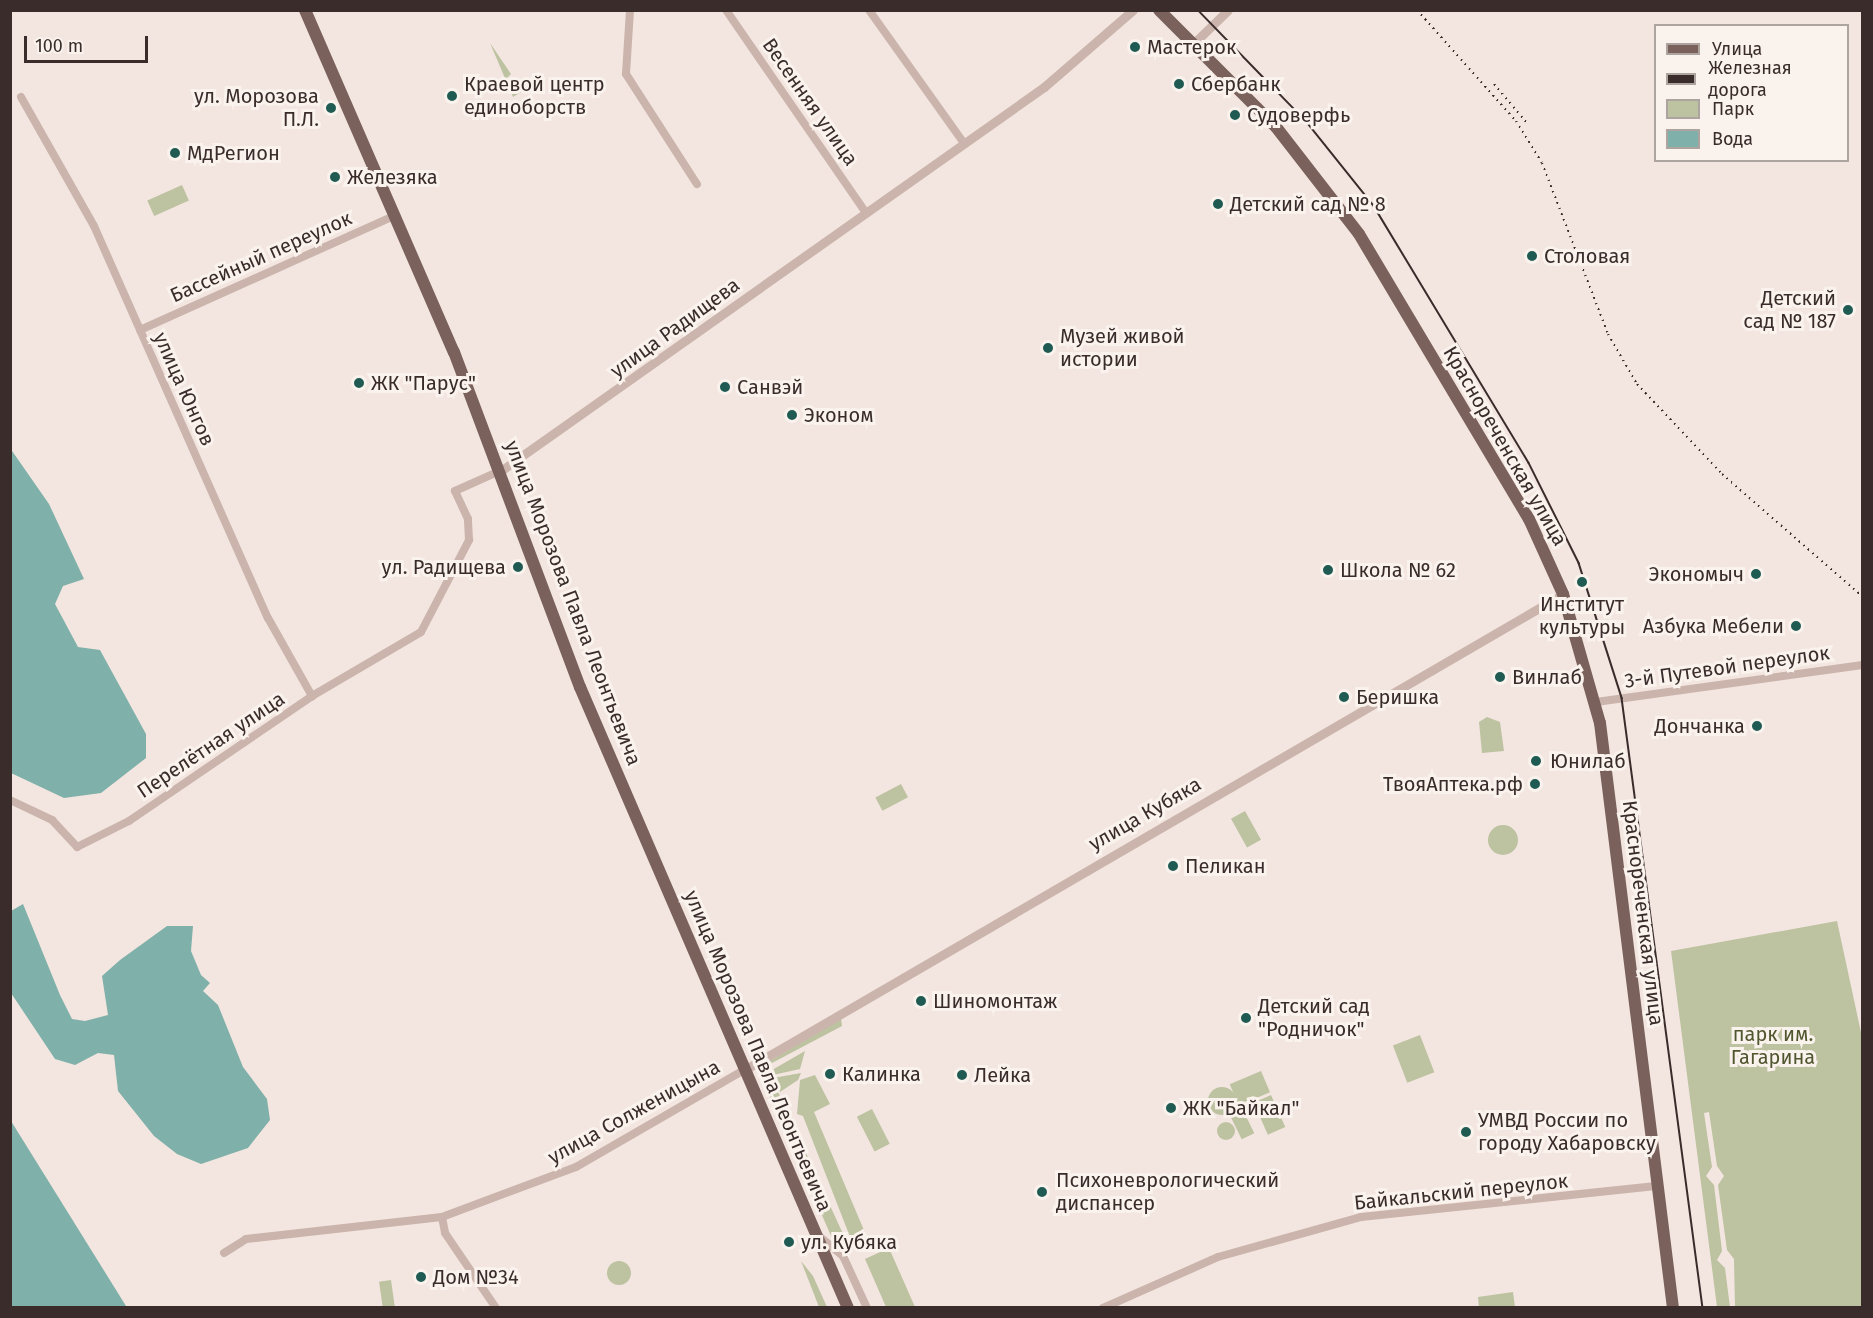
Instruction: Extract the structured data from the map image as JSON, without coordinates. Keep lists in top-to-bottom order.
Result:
{
  "streets": {
    "main road": ["Краснореченская улица", "улица Морозова Павла Леонтьевича"],
    "street": [
      "Весенняя улица",
      "Бассейный переулок",
      "улица Радищева",
      "улица Юнгов",
      "3-й Путевой переулок",
      "Перелётная улица",
      "улица Кубяка",
      "улица Солженицына",
      "Байкальский переулок"
    ]
  },
  "crossings": [
    ["Весенняя улица", "улица Радищева"],
    ["Бассейный переулок", "улица Юнгов"],
    ["Бассейный переулок", "улица Морозова Павла Леонтьевича"],
    ["улица Радищева", "улица Юнгов"],
    ["улица Радищева", "улица Морозова Павла Леонтьевича"],
    ["улица Радищева", "Перелётная улица"],
    ["улица Юнгов", "Перелётная улица"],
    ["Краснореченская улица", "3-й Путевой переулок"],
    ["Краснореченская улица", "улица Кубяка"],
    ["Краснореченская улица", "Байкальский переулок"],
    ["улица Морозова Павла Леонтьевича", "улица Кубяка"],
    ["улица Морозова Павла Леонтьевича", "улица Солженицына"],
    ["улица Кубяка", "улица Солженицына"]
  ],
  "parks": ["парк им. Гагарина"],
  "places": [
    "Мастерок",
    "Сбербанк",
    "Краевой центр единоборств",
    "ул. Морозова П.Л.",
    "Судоверфь",
    "МдРегион",
    "Железяка",
    "Детский сад № 8",
    "Столовая",
    "Детский сад № 187",
    "Музей живой истории",
    "ЖК \"Парус\"",
    "Санвэй",
    "Эконом",
    "ул. Радищева",
    "Школа № 62",
    "Экономыч",
    "Институт культуры",
    "Азбука Мебели",
    "Винлаб",
    "Беришка",
    "Дончанка",
    "Юнилаб",
    "ТвояАптека.рф",
    "Пеликан",
    "Шиномонтаж",
    "Детский сад \"Родничок\"",
    "Калинка",
    "Лейка",
    "ЖК \"Байкал\"",
    "УМВД России по городу Хабаровску",
    "Психоневрологический диспансер",
    "ул. Кубяка",
    "Дом №34"
  ],
  "legend": [
    "Улица",
    "Железная дорога",
    "Парк",
    "Вода"
  ],
  "scale_bar": "100 m"
}
